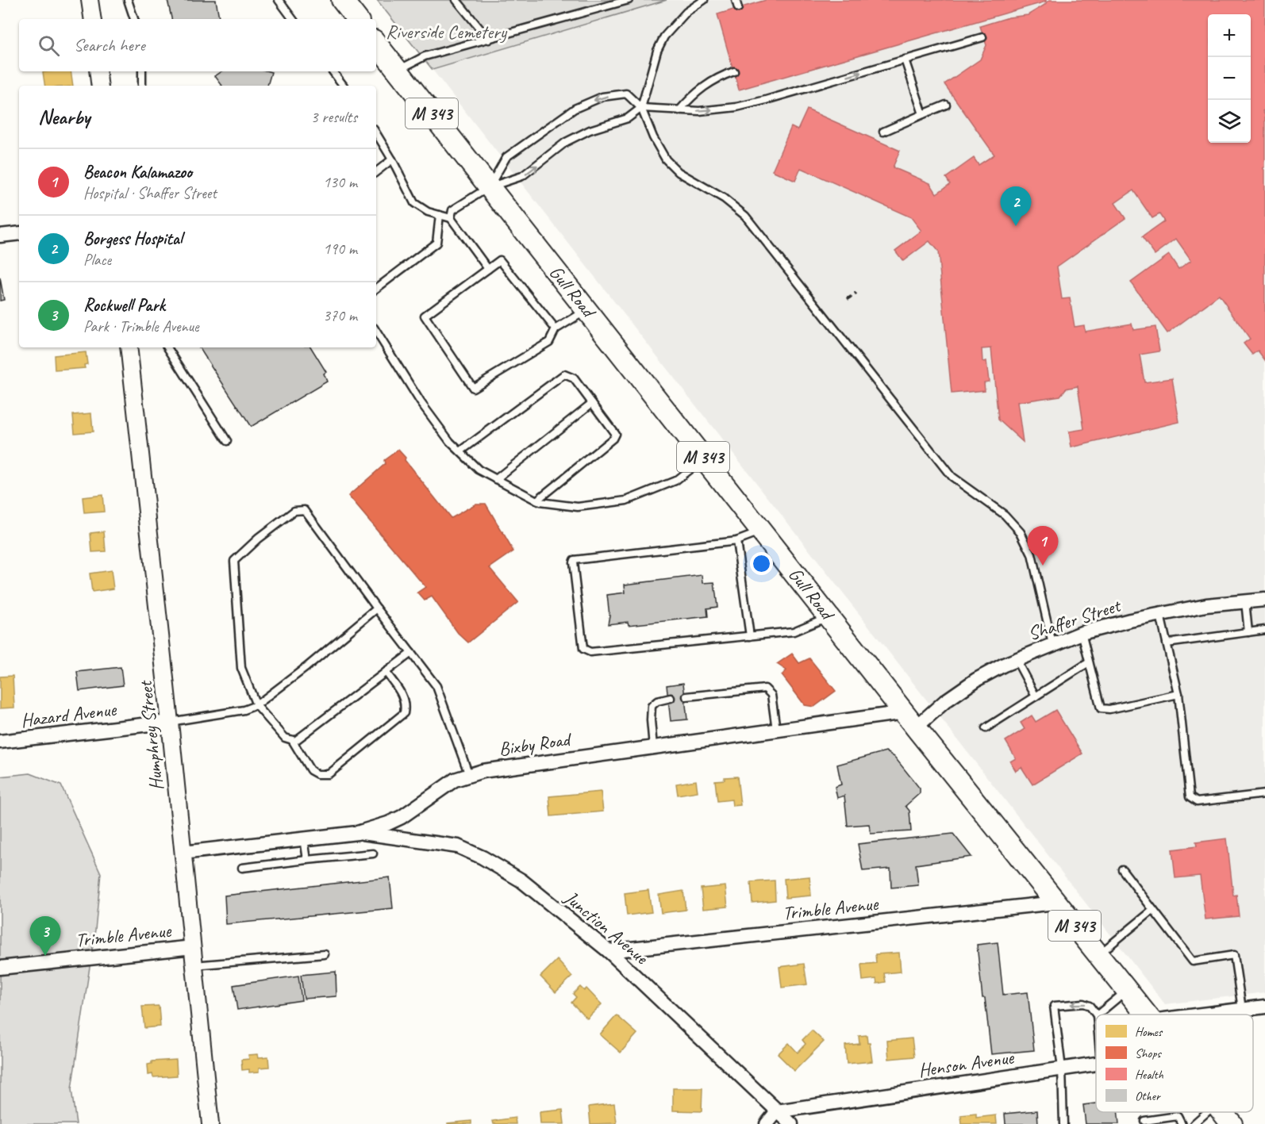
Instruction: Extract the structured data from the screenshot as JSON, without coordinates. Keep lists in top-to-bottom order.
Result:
{
  "streets": {
    "main road": ["M 343", "Gull Road"],
    "street": [
      "Shaffer Street",
      "Hazard Avenue",
      "Humphrey Street",
      "Bixby Road",
      "Trimble Avenue",
      "Junction Avenue",
      "Henson Avenue"
    ]
  },
  "crossings": [
    ["Gull Road", "Shaffer Street"],
    ["Gull Road", "Bixby Road"],
    ["Gull Road", "Trimble Avenue"],
    ["Shaffer Street", "Bixby Road"],
    ["Hazard Avenue", "Humphrey Street"],
    ["Humphrey Street", "Bixby Road"],
    ["Humphrey Street", "Trimble Avenue"],
    ["Bixby Road", "Junction Avenue"],
    ["Trimble Avenue", "Junction Avenue"],
    ["Junction Avenue", "Henson Avenue"]
  ],
  "parks": ["Riverside Cemetery"],
  "legend": [
    "Homes",
    "Shops",
    "Health",
    "Other"
  ],
  "page": {
    "map_buttons": ["+", "−"],
    "search": "Search here",
    "heading": ["Nearby", "3 results"],
    "list": [
      {
        "mark": "1",
        "name": "Beacon Kalamazoo",
        "note": "Hospital · Shaffer Street",
        "value": "130 m"
      },
      {
        "mark": "2",
        "name": "Borgess Hospital",
        "note": "Place",
        "value": "190 m"
      },
      {
        "mark": "3",
        "name": "Rockwell Park",
        "note": "Park · Trimble Avenue",
        "value": "370 m"
      }
    ],
    "pins": ["2", "1", "3"]
  }
}
